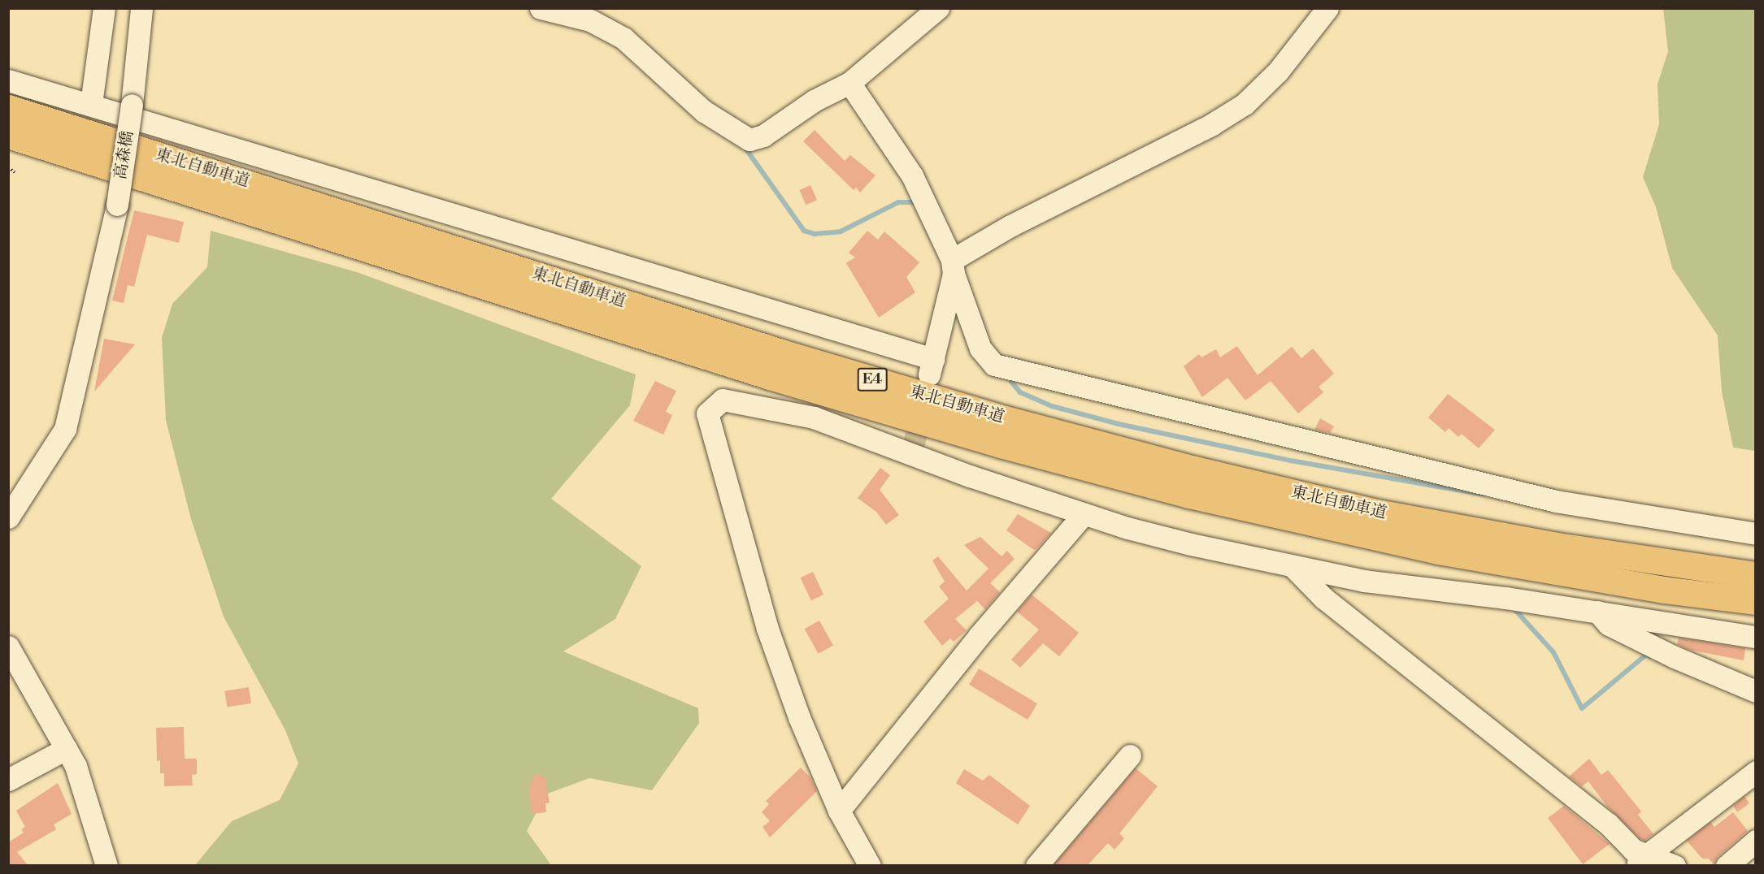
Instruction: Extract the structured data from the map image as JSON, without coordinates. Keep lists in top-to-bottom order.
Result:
{
  "streets": {
    "highway": ["東北自動車道", "E4"],
    "street": ["高森橋"]
  }
}
